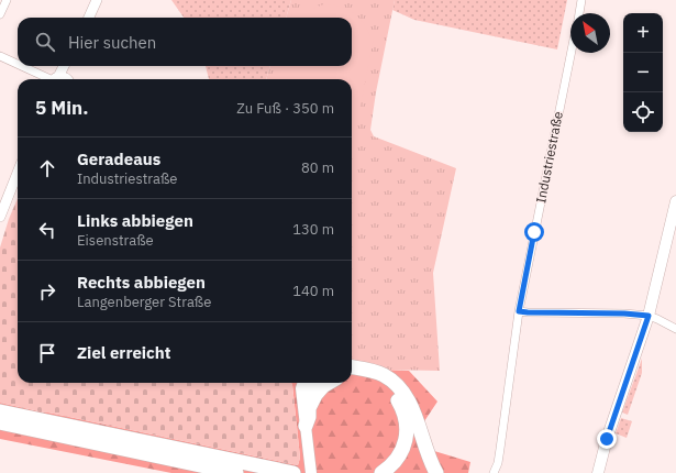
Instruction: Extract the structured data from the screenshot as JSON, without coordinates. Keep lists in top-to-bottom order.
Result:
{
  "streets": {
    "street": ["Industriestraße"]
  },
  "north": "top left",
  "page": {
    "map_buttons": ["+", "−"],
    "search": "Hier suchen",
    "heading": ["5 Min.", "Zu Fuß · 350 m"],
    "list": [
      ["Geradeaus", "Industriestraße", "80 m"],
      ["Links abbiegen", "Eisenstraße", "130 m"],
      ["Rechts abbiegen", "Langenberger Straße", "140 m"],
      "Ziel erreicht"
    ]
  }
}
